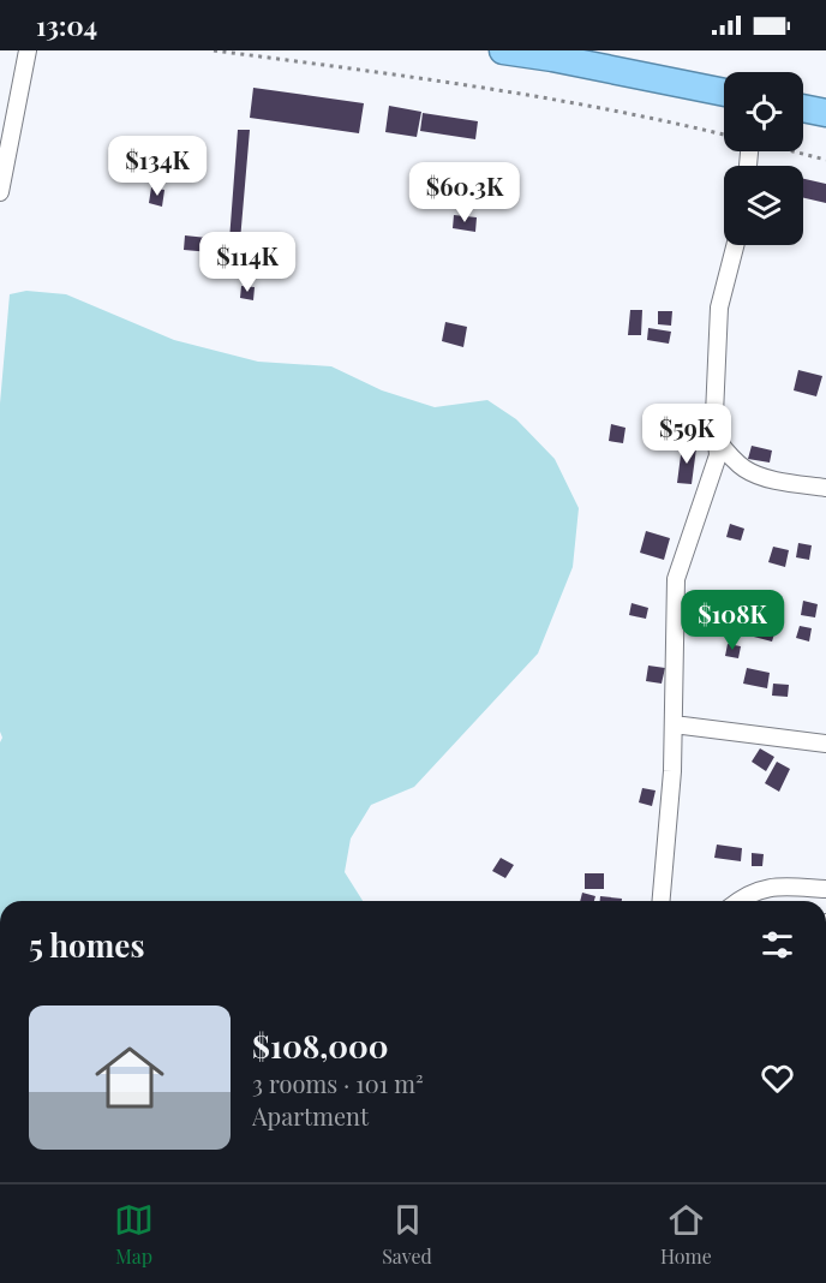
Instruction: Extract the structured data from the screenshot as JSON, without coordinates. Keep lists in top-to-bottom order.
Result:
{
  "page": {
    "status": "13:04",
    "price": [
      "$134K",
      "$60.3K",
      "$114K",
      "$59K",
      "$108K"
    ],
    "heading": "5 homes",
    "list": [
      {
        "name": "$108,000",
        "note": "3 rooms · 101 m² · Apartment"
      }
    ],
    "tabs": ["Map", "Saved", "Home"]
  }
}
